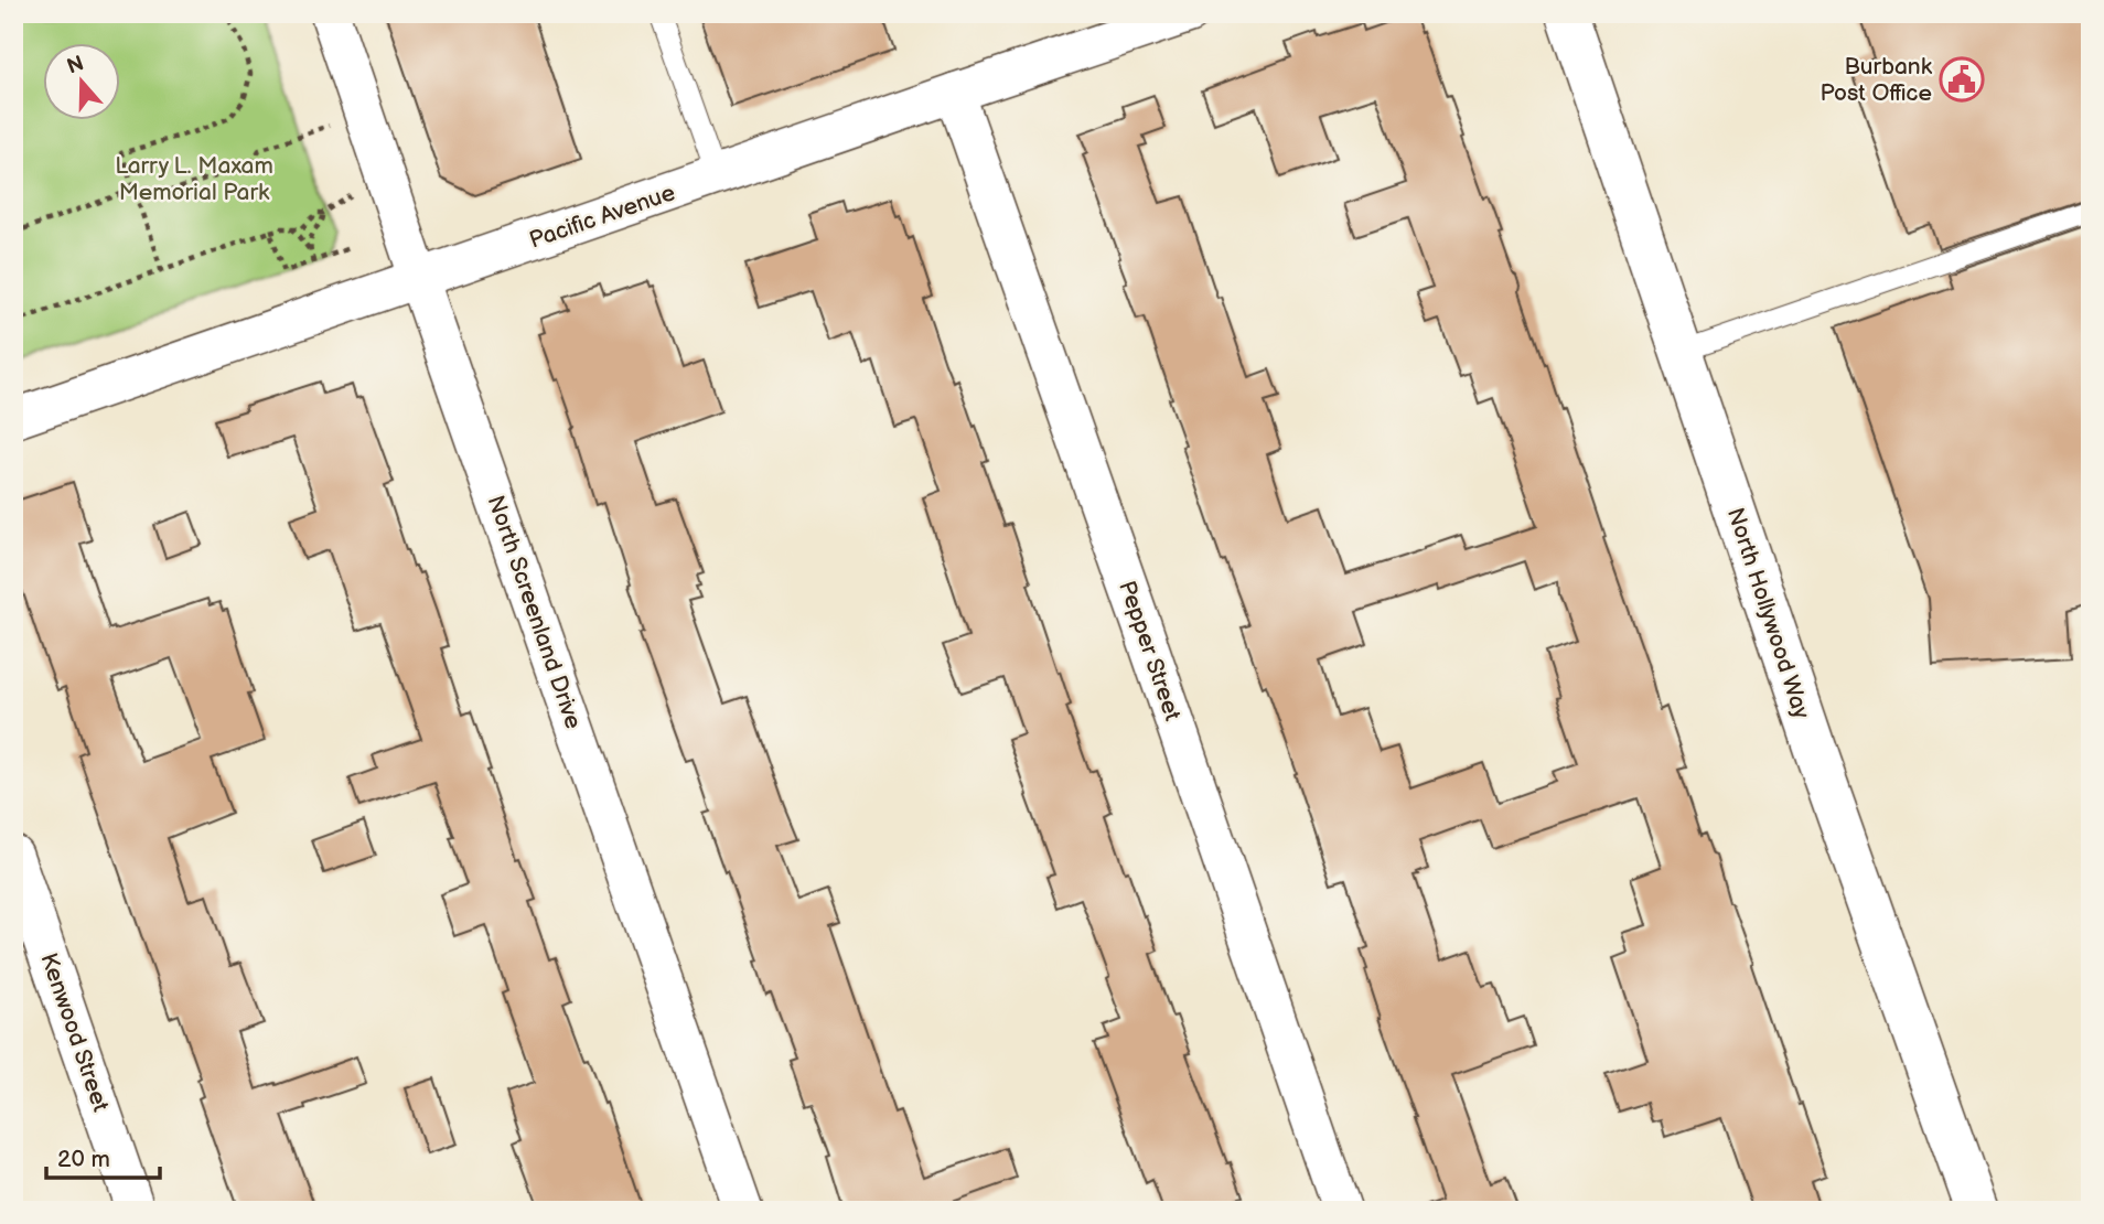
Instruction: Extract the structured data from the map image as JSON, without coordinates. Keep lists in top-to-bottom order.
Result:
{
  "streets": {
    "main road": ["North Hollywood Way"],
    "street": [
      "Pacific Avenue",
      "North Screenland Drive",
      "Pepper Street",
      "Kenwood Street"
    ]
  },
  "crossings": [
    ["Pacific Avenue", "North Screenland Drive"],
    ["Pacific Avenue", "Pepper Street"]
  ],
  "parks": ["Larry L. Maxam Memorial Park"],
  "places": {
    "public building": ["Burbank Post Office"]
  },
  "scale_bar": "20 m",
  "north": "top"
}
